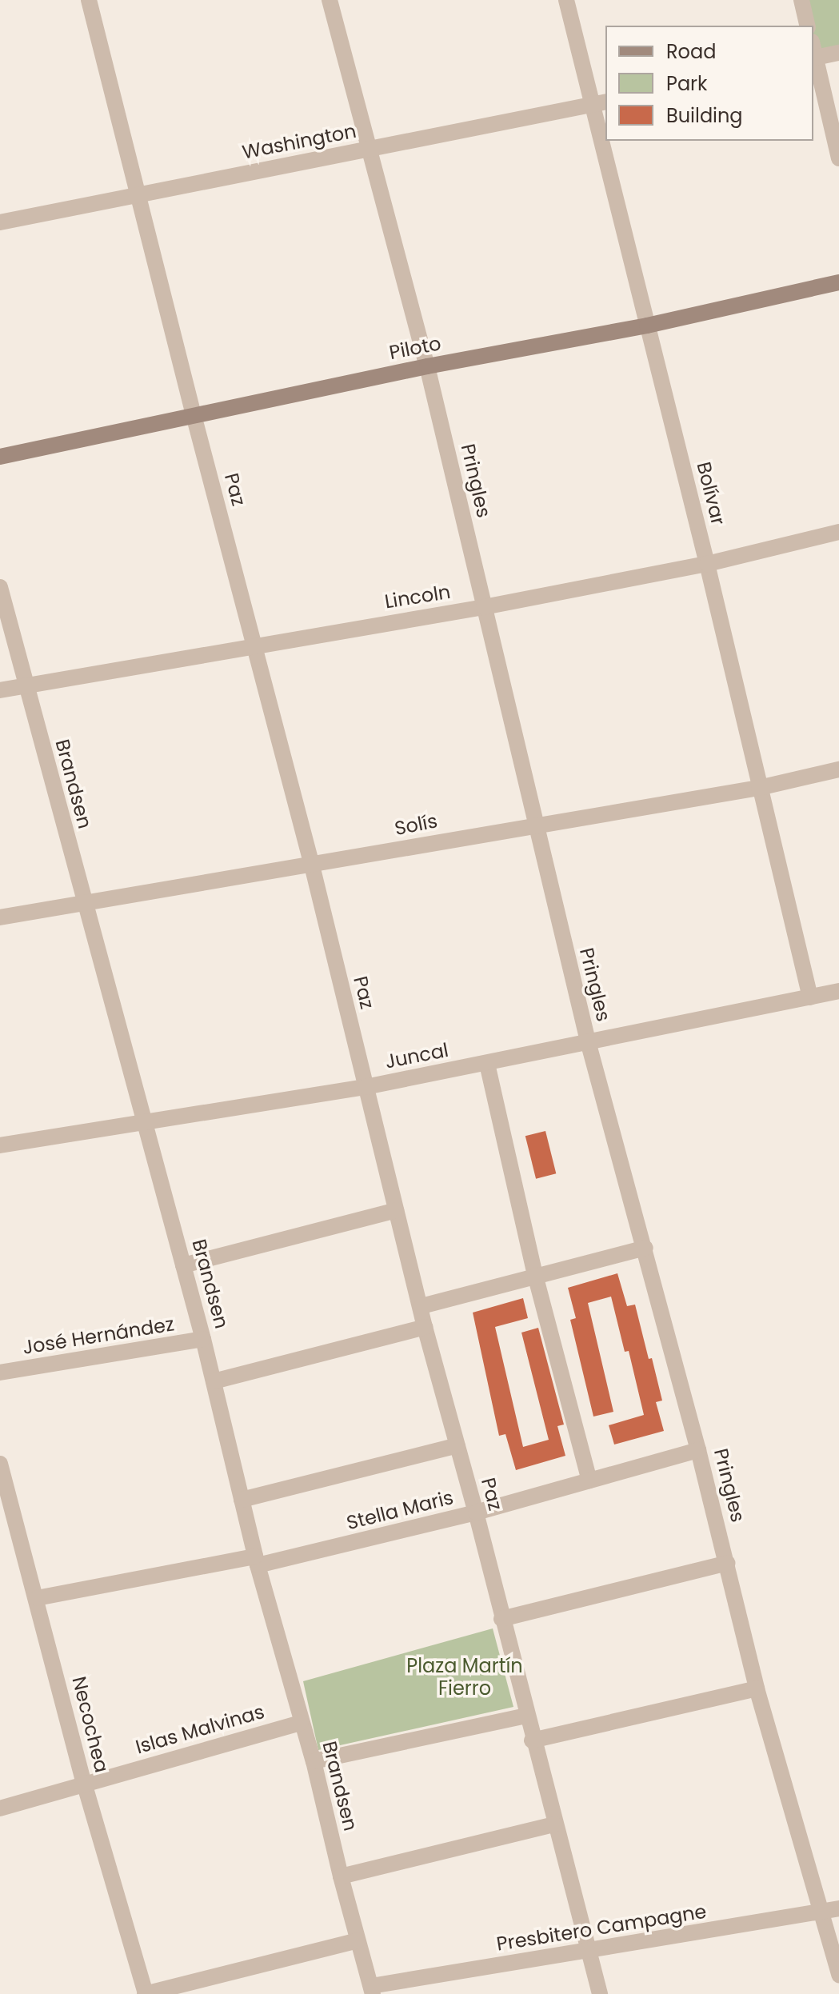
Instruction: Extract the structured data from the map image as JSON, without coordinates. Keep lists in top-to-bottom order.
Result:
{
  "streets": {
    "main road": ["Piloto"],
    "street": [
      "Washington",
      "Pringles",
      "Paz",
      "Bolívar",
      "Lincoln",
      "Brandsen",
      "Solís",
      "Juncal",
      "José Hernández",
      "Stella Maris",
      "Necochea",
      "Islas Malvinas",
      "Presbitero Campagne"
    ]
  },
  "crossings": [
    ["Washington", "Pringles"],
    ["Washington", "Paz"],
    ["Washington", "Bolívar"],
    ["Piloto", "Pringles"],
    ["Piloto", "Paz"],
    ["Piloto", "Bolívar"],
    ["Pringles", "Lincoln"],
    ["Pringles", "Solís"],
    ["Pringles", "Juncal"],
    ["Pringles", "Stella Maris"],
    ["Pringles", "Presbitero Campagne"],
    ["Paz", "Lincoln"],
    ["Paz", "Solís"],
    ["Paz", "Juncal"],
    ["Paz", "Stella Maris"],
    ["Paz", "Presbitero Campagne"],
    ["Bolívar", "Lincoln"],
    ["Bolívar", "Solís"],
    ["Bolívar", "Juncal"],
    ["Lincoln", "Brandsen"],
    ["Brandsen", "Solís"],
    ["Brandsen", "Juncal"],
    ["Brandsen", "José Hernández"],
    ["Brandsen", "Stella Maris"],
    ["Brandsen", "Islas Malvinas"],
    ["Brandsen", "Presbitero Campagne"],
    ["Stella Maris", "Necochea"],
    ["Necochea", "Islas Malvinas"]
  ],
  "parks": ["Plaza Martín Fierro"],
  "legend": ["Road", "Park", "Building"]
}
